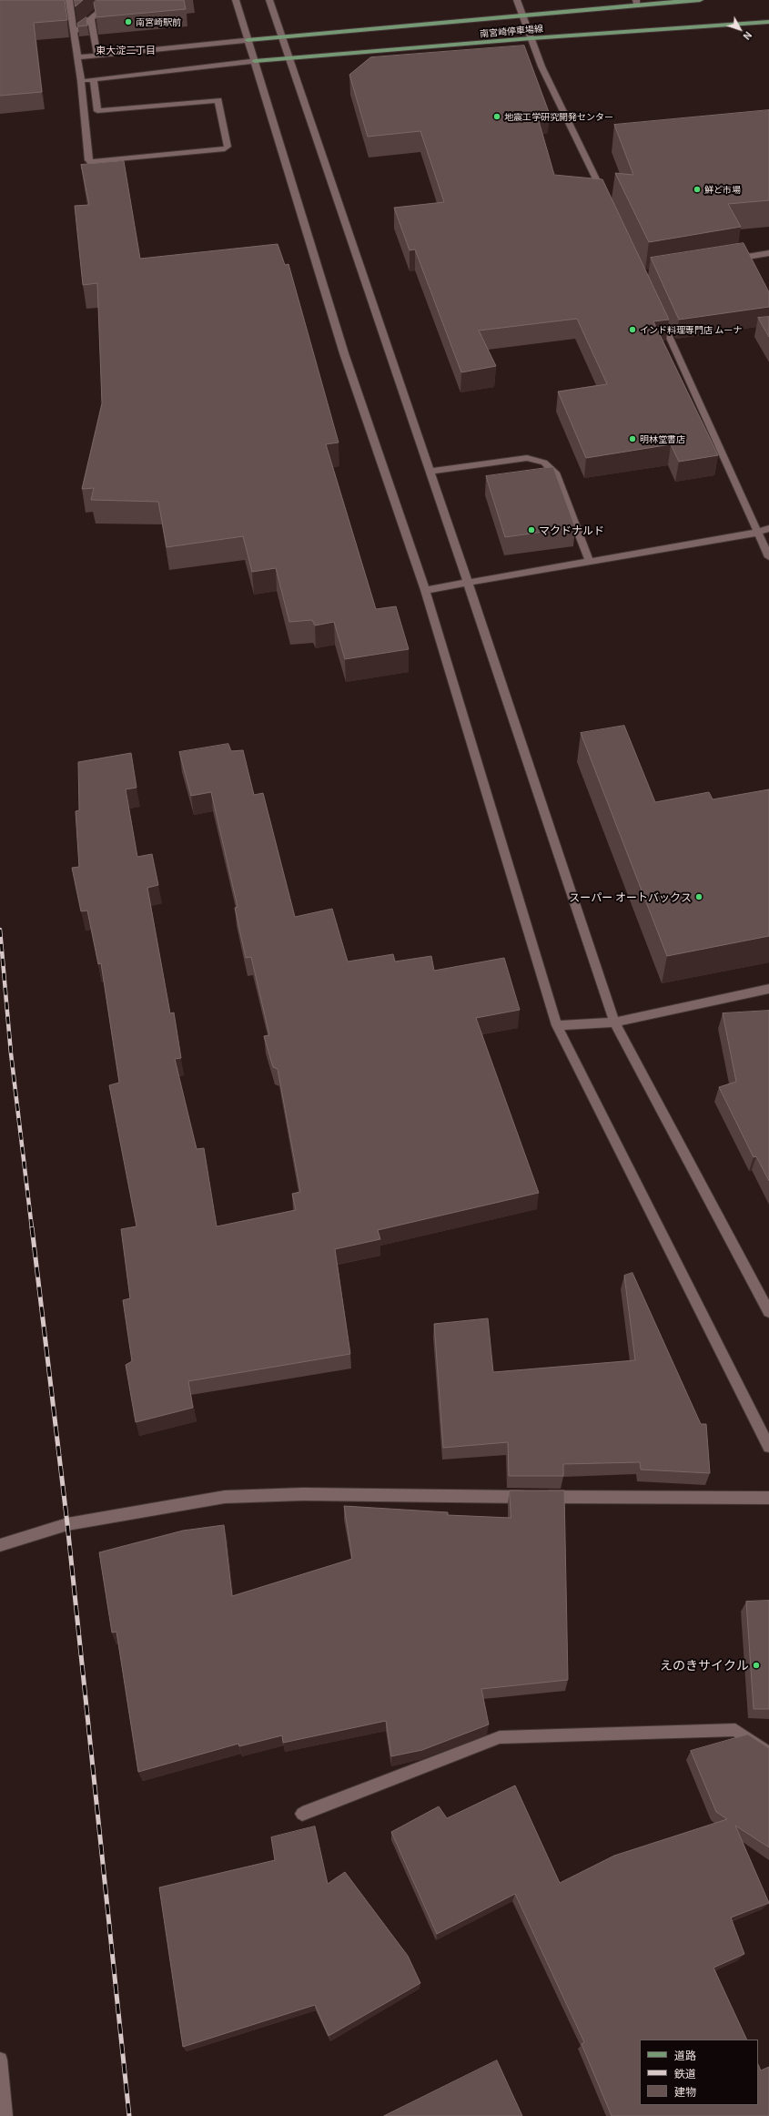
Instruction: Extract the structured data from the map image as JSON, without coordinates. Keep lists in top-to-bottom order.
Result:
{
  "streets": {
    "main road": ["南宮崎停車場線"]
  },
  "districts": ["東大淀二丁目"],
  "places": [
    "南宮崎駅前",
    "地震工学研究開発センター",
    "鮮ど市場",
    "インド料理専門店 ムーナ",
    "明林堂書店",
    "マクドナルド",
    "スーパー オートバックス",
    "えのきサイクル"
  ],
  "legend": ["道路", "鉄道", "建物"],
  "north": "bottom right"
}
